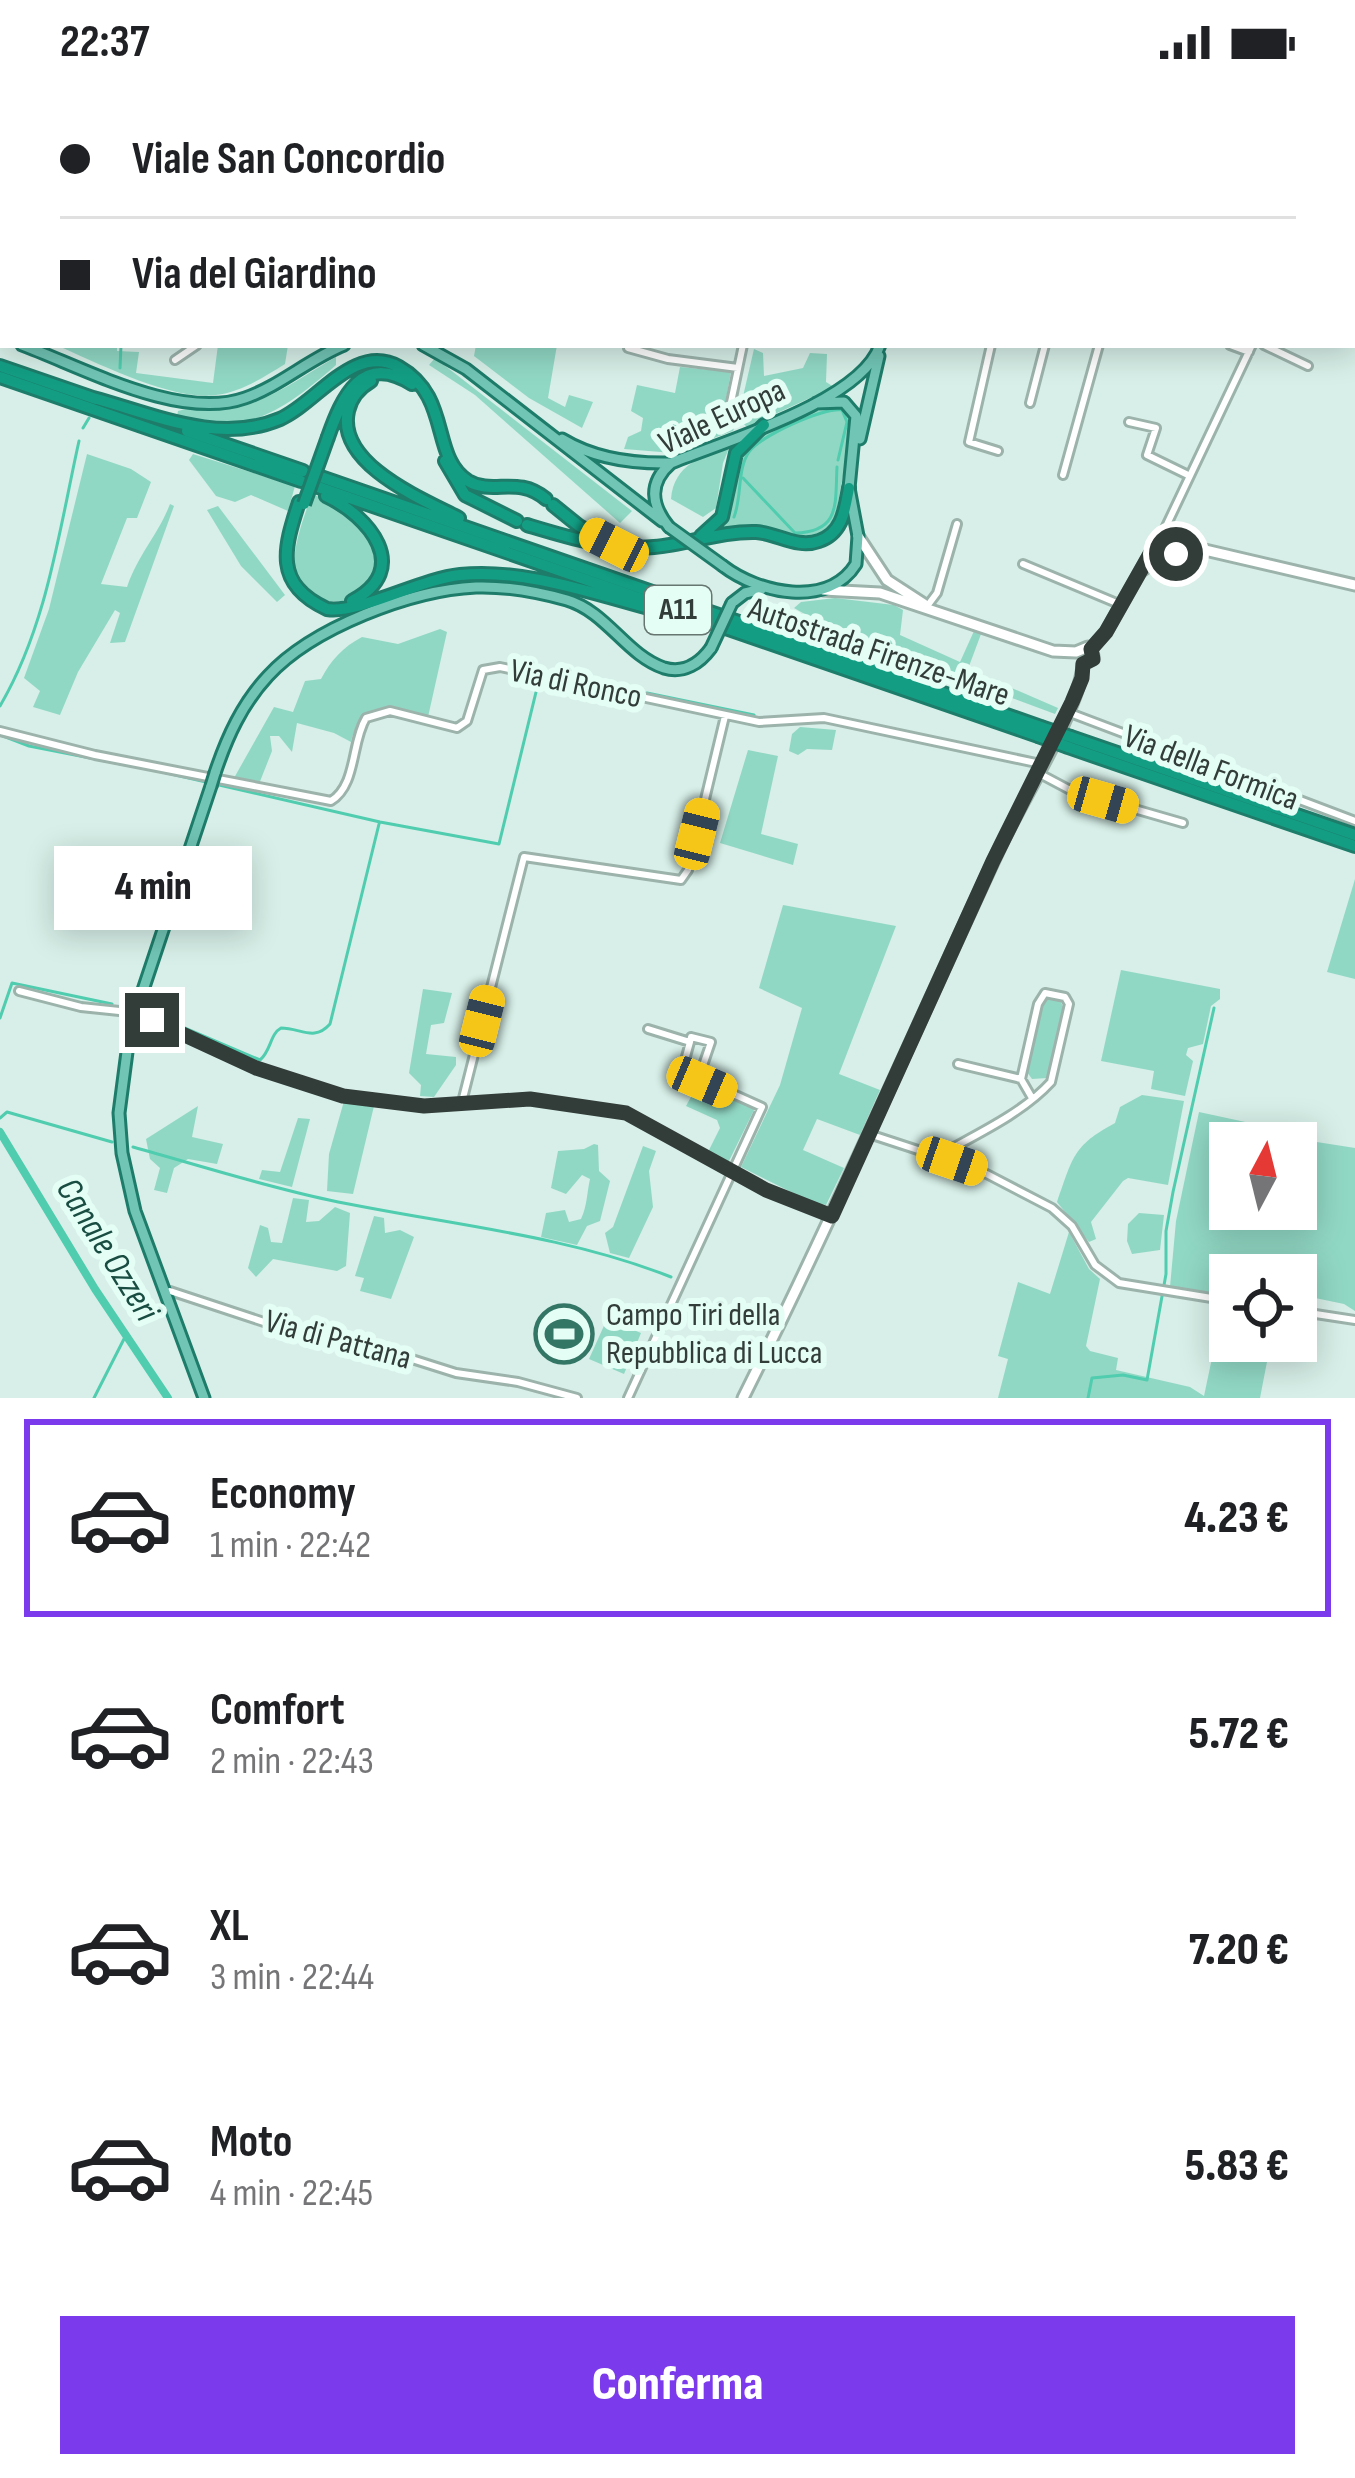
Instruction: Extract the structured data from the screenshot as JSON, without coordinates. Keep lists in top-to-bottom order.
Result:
{
  "streets": {
    "highway": ["A11", "Autostrada Firenze-Mare"],
    "main road": ["Viale Europa"],
    "street": ["Via di Ronco", "Via della Formica", "Via di Pattana"]
  },
  "water": ["Canale Ozzeri"],
  "places": {
    "sports": ["Campo Tiri della Repubblica di Lucca"]
  },
  "north": "top",
  "page": {
    "status": "22:37",
    "banner": ["Viale San Concordio", "Via del Giardino"],
    "bubble": "4 min",
    "list": [
      {
        "name": "Economy",
        "note": "1 min · 22:42",
        "value": "4.23 €"
      },
      {
        "name": "Comfort",
        "note": "2 min · 22:43",
        "value": "5.72 €"
      },
      {
        "name": "XL",
        "note": "3 min · 22:44",
        "value": "7.20 €"
      },
      {
        "name": "Moto",
        "note": "4 min · 22:45",
        "value": "5.83 €"
      }
    ],
    "buttons": "Conferma"
  }
}
